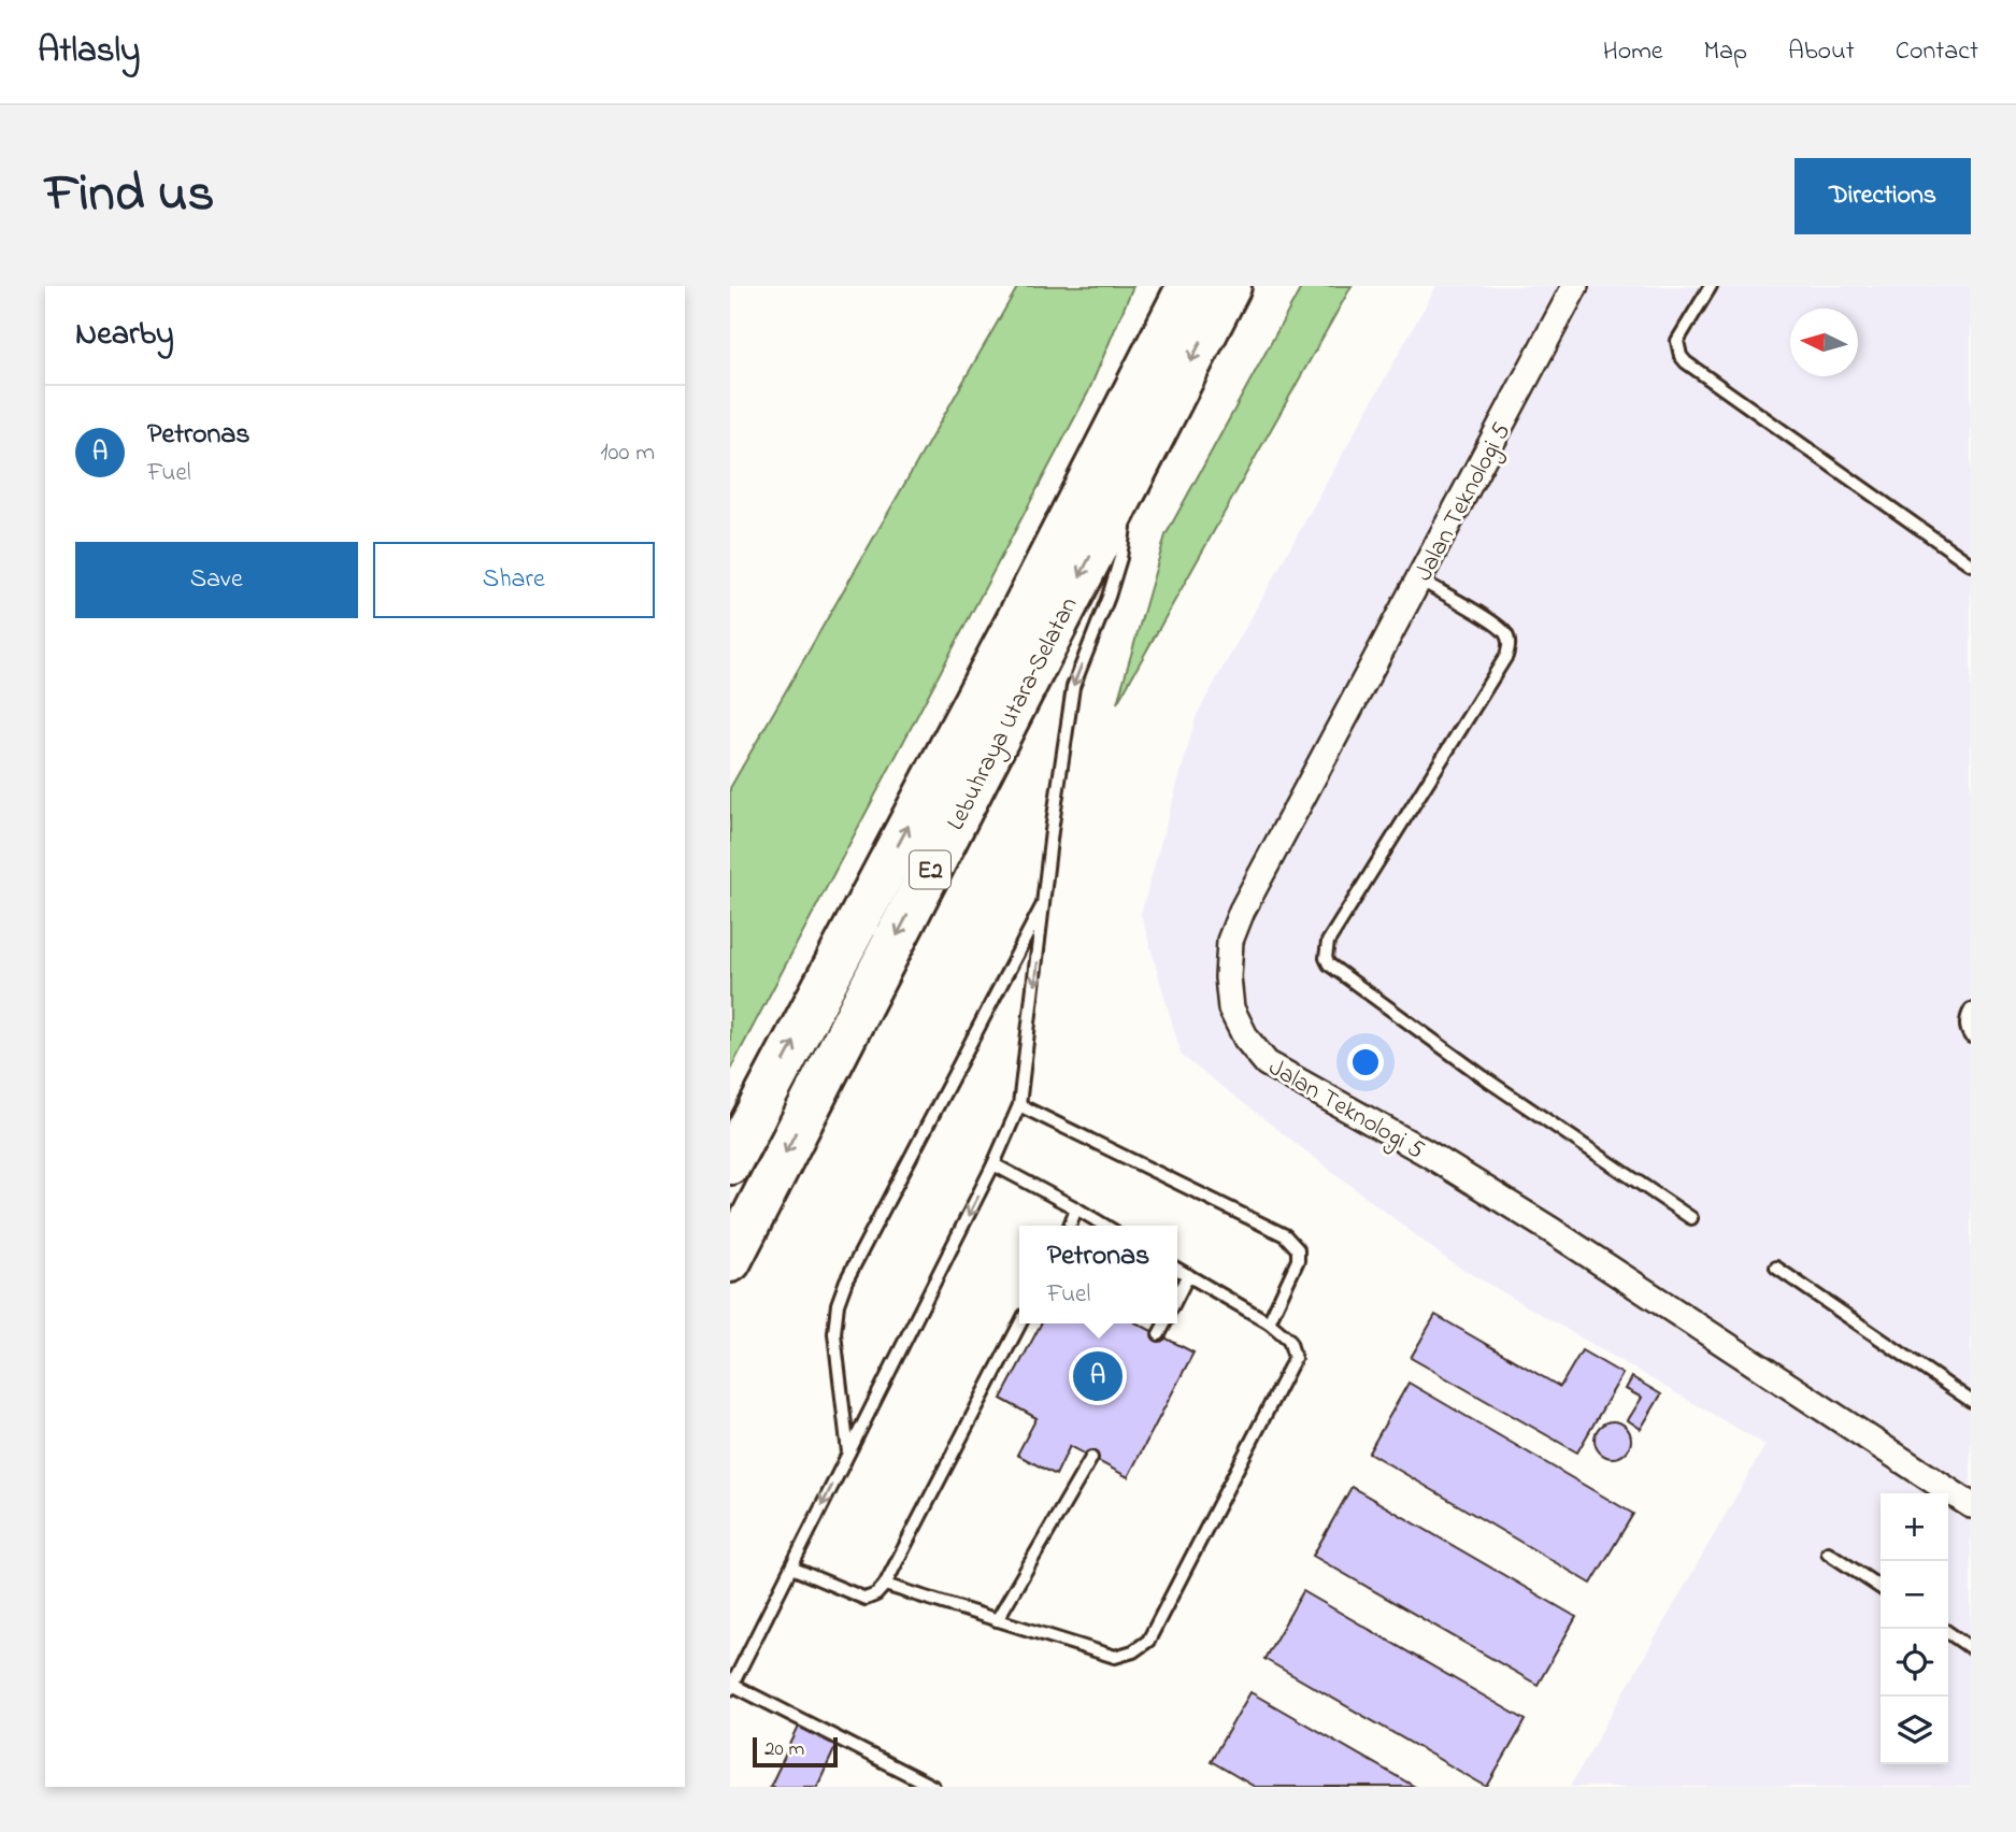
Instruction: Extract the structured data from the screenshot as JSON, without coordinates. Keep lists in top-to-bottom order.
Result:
{
  "streets": {
    "highway": ["Lebuhraya Utara–Selatan", "E2"],
    "street": ["Jalan Teknologi 5"]
  },
  "scale_bar": "20 m",
  "north": "left",
  "page": {
    "header": "Atlasly",
    "nav": [
      "Home",
      "Map",
      "About",
      "Contact"
    ],
    "title": "Find us",
    "buttons": [
      "Directions",
      ["Save", "Share"]
    ],
    "heading": "Nearby",
    "list": [
      {
        "mark": "A",
        "name": "Petronas",
        "note": "Fuel",
        "value": "100 m"
      }
    ],
    "popup": ["Petronas", "Fuel"],
    "pins": "A",
    "map_buttons": ["+", "−"],
    "scale": "20 m"
  }
}
